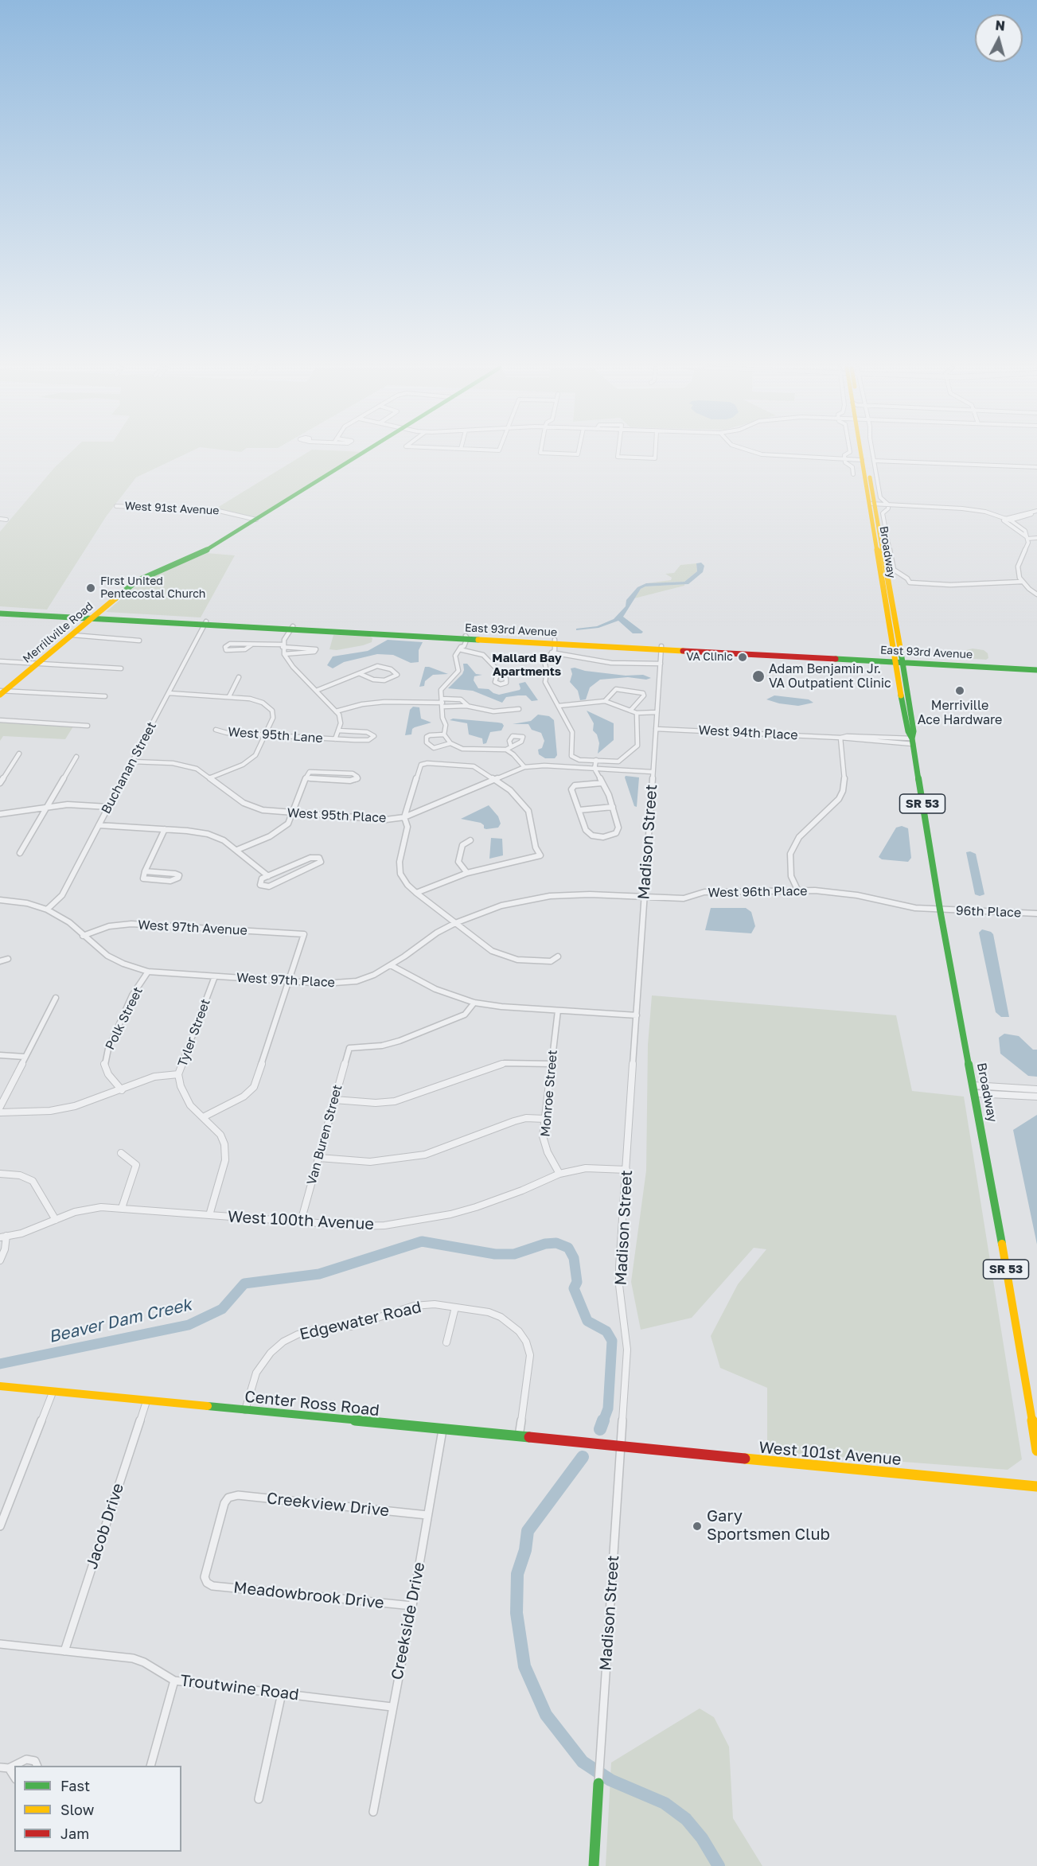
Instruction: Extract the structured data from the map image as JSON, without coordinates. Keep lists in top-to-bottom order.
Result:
{
  "streets": {
    "street": [
      "West 91st Avenue",
      "Broadway",
      "East 93rd Avenue",
      "Merrillville Road",
      "West 94th Place",
      "West 95th Lane",
      "Buchanan Street",
      "SR 53",
      "West 95th Place",
      "Madison Street",
      "West 96th Place",
      "96th Place",
      "West 97th Avenue",
      "West 97th Place",
      "Polk Street",
      "Tyler Street",
      "Monroe Street",
      "Van Buren Street",
      "West 100th Avenue",
      "Edgewater Road",
      "Center Ross Road",
      "West 101st Avenue",
      "Creekview Drive",
      "Jacob Drive",
      "Meadowbrook Drive",
      "Creekside Drive",
      "Troutwine Road"
    ]
  },
  "crossings": [
    ["West 91st Avenue", "Merrillville Road"],
    ["Broadway", "East 93rd Avenue"],
    ["Broadway", "West 94th Place"],
    ["Broadway", "West 96th Place"],
    ["Broadway", "96th Place"],
    ["East 93rd Avenue", "Merrillville Road"],
    ["East 93rd Avenue", "Buchanan Street"],
    ["East 93rd Avenue", "Madison Street"],
    ["West 94th Place", "Madison Street"],
    ["Buchanan Street", "West 95th Place"],
    ["Buchanan Street", "West 97th Place"],
    ["West 95th Place", "Madison Street"],
    ["Madison Street", "West 96th Place"],
    ["Madison Street", "West 100th Avenue"],
    ["Madison Street", "Center Ross Road"],
    ["Madison Street", "West 101st Avenue"],
    ["West 96th Place", "96th Place"],
    ["West 96th Place", "West 97th Place"],
    ["West 97th Avenue", "West 97th Place"],
    ["West 97th Place", "Polk Street"],
    ["West 97th Place", "Tyler Street"],
    ["Tyler Street", "West 100th Avenue"],
    ["Monroe Street", "West 100th Avenue"],
    ["Van Buren Street", "West 100th Avenue"],
    ["Edgewater Road", "Center Ross Road"],
    ["Center Ross Road", "West 101st Avenue"],
    ["Center Ross Road", "Jacob Drive"],
    ["Center Ross Road", "Creekside Drive"],
    ["Creekview Drive", "Meadowbrook Drive"],
    ["Creekview Drive", "Creekside Drive"],
    ["Jacob Drive", "Troutwine Road"],
    ["Meadowbrook Drive", "Creekside Drive"],
    ["Creekside Drive", "Troutwine Road"]
  ],
  "districts": ["Mallard Bay Apartments"],
  "water": ["Beaver Dam Creek"],
  "places": [
    "First United Pentecostal Church",
    "VA Clinic",
    "Adam Benjamin Jr. VA Outpatient Clinic",
    "Merriville Ace Hardware",
    "Gary Sportsmen Club"
  ],
  "legend": ["Fast", "Slow", "Jam"],
  "north": "top"
}
